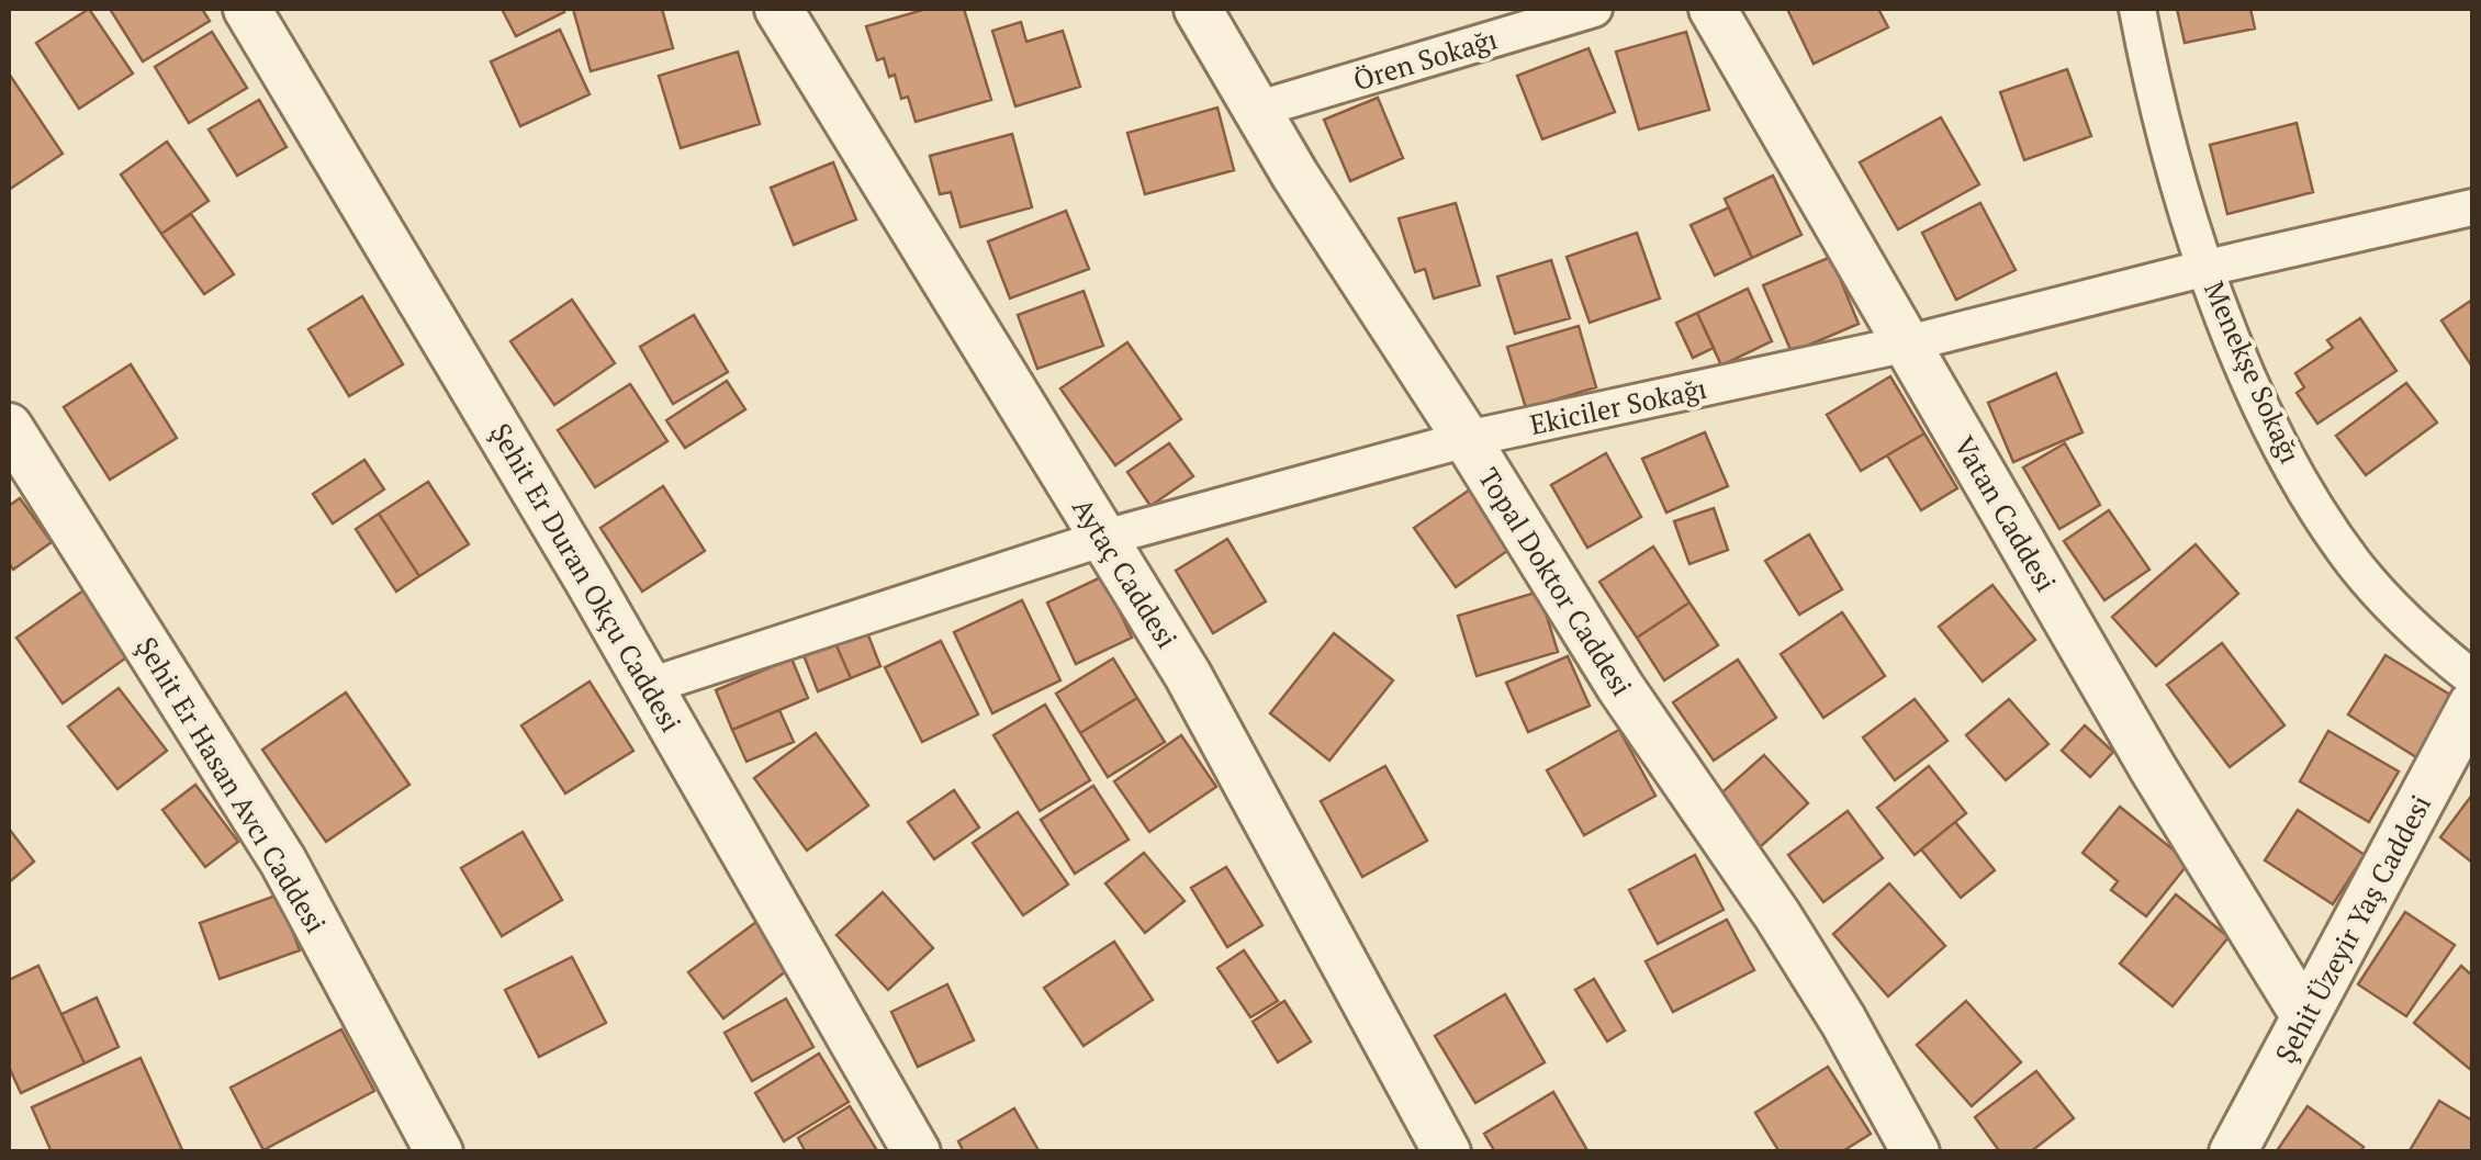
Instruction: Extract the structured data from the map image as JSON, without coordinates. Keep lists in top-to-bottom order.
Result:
{
  "streets": {
    "street": [
      "Ören Sokağı",
      "Menekşe Sokağı",
      "Ekiciler Sokağı",
      "Vatan Caddesi",
      "Aytaç Caddesi",
      "Şehit Er Duran Okçu Caddesi",
      "Topal Doktor Caddesi",
      "Şehit Er Hasan Avcı Caddesi",
      "Şehit Üzeyir Yaş Caddesi"
    ]
  },
  "crossings": [
    ["Ören Sokağı", "Topal Doktor Caddesi"],
    ["Menekşe Sokağı", "Ekiciler Sokağı"],
    ["Ekiciler Sokağı", "Vatan Caddesi"],
    ["Ekiciler Sokağı", "Aytaç Caddesi"],
    ["Ekiciler Sokağı", "Şehit Er Duran Okçu Caddesi"],
    ["Ekiciler Sokağı", "Topal Doktor Caddesi"],
    ["Vatan Caddesi", "Şehit Üzeyir Yaş Caddesi"]
  ]
}
